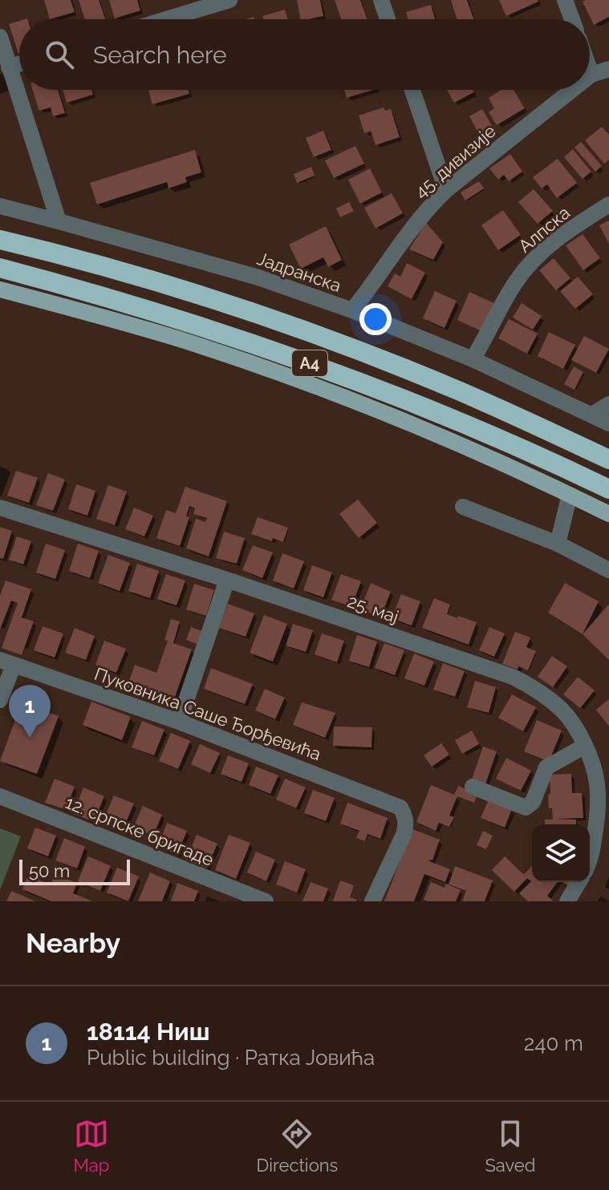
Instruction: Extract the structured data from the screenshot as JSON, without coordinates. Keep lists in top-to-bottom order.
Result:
{
  "streets": {
    "highway": ["A4"],
    "street": [
      "45. дивизије",
      "Алпска",
      "Јадранска",
      "25. мај",
      "Пуковника Саше Ђорђевића",
      "12. српске бригаде"
    ]
  },
  "crossings": [
    ["45. дивизије", "Јадранска"],
    ["Алпска", "Јадранска"]
  ],
  "scale_bar": "50 m",
  "page": {
    "search": "Search here",
    "pins": "1",
    "scale": "50 m",
    "heading": "Nearby",
    "list": [
      {
        "mark": "1",
        "name": "18114 Ниш",
        "note": "Public building · Ратка Јовића",
        "value": "240 m"
      }
    ],
    "nav": ["Map", "Directions", "Saved"]
  }
}
